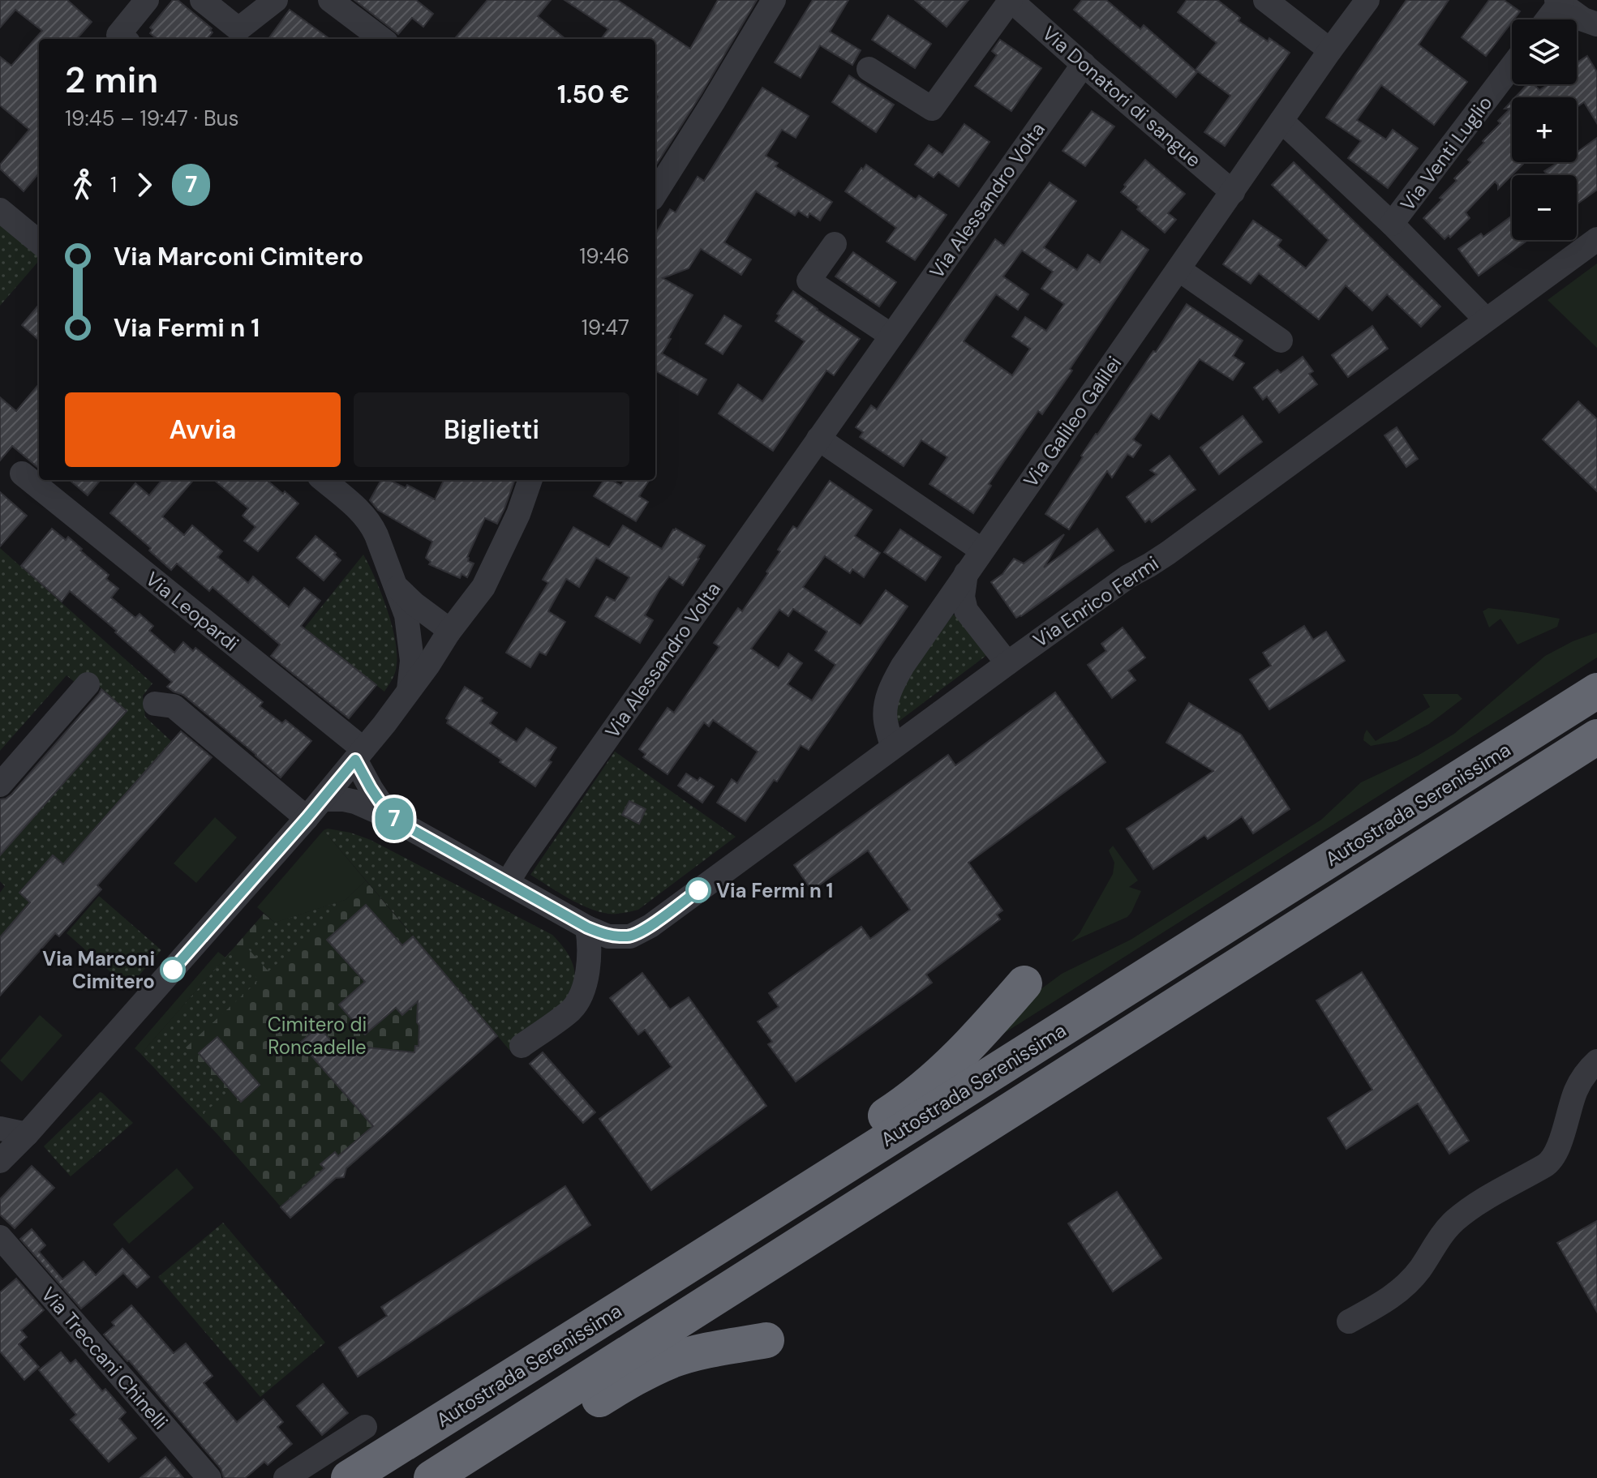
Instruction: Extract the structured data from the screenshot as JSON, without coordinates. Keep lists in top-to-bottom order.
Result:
{
  "streets": {
    "highway": ["Autostrada Serenissima"],
    "street": [
      "Via Donatori di sangue",
      "Via Venti Luglio",
      "Via Alessandro Volta",
      "Via Galileo Galilei",
      "Via Enrico Fermi",
      "Via Leopardi",
      "Via Treccani Chinelli"
    ]
  },
  "crossings": [
    ["Via Donatori di sangue", "Via Alessandro Volta"],
    ["Via Donatori di sangue", "Via Galileo Galilei"],
    ["Via Venti Luglio", "Via Galileo Galilei"],
    ["Via Venti Luglio", "Via Enrico Fermi"],
    ["Via Alessandro Volta", "Via Enrico Fermi"],
    ["Via Galileo Galilei", "Via Enrico Fermi"],
    ["Via Enrico Fermi", "Via Leopardi"]
  ],
  "parks": ["Cimitero di Roncadelle"],
  "places": ["Via Fermi n 1", "Via Marconi Cimitero"],
  "lines": ["bus line 7"],
  "page": {
    "on_map": "7",
    "map_buttons": ["+", "−"],
    "heading": ["2 min", "19:45 – 19:47 · Bus", "1.50 €"],
    "legs": ["1", "7"],
    "list": [
      {
        "name": "Via Marconi Cimitero",
        "value": "19:46"
      },
      {
        "name": "Via Fermi n 1",
        "value": "19:47"
      }
    ],
    "buttons": ["Avvia", "Biglietti"]
  }
}
